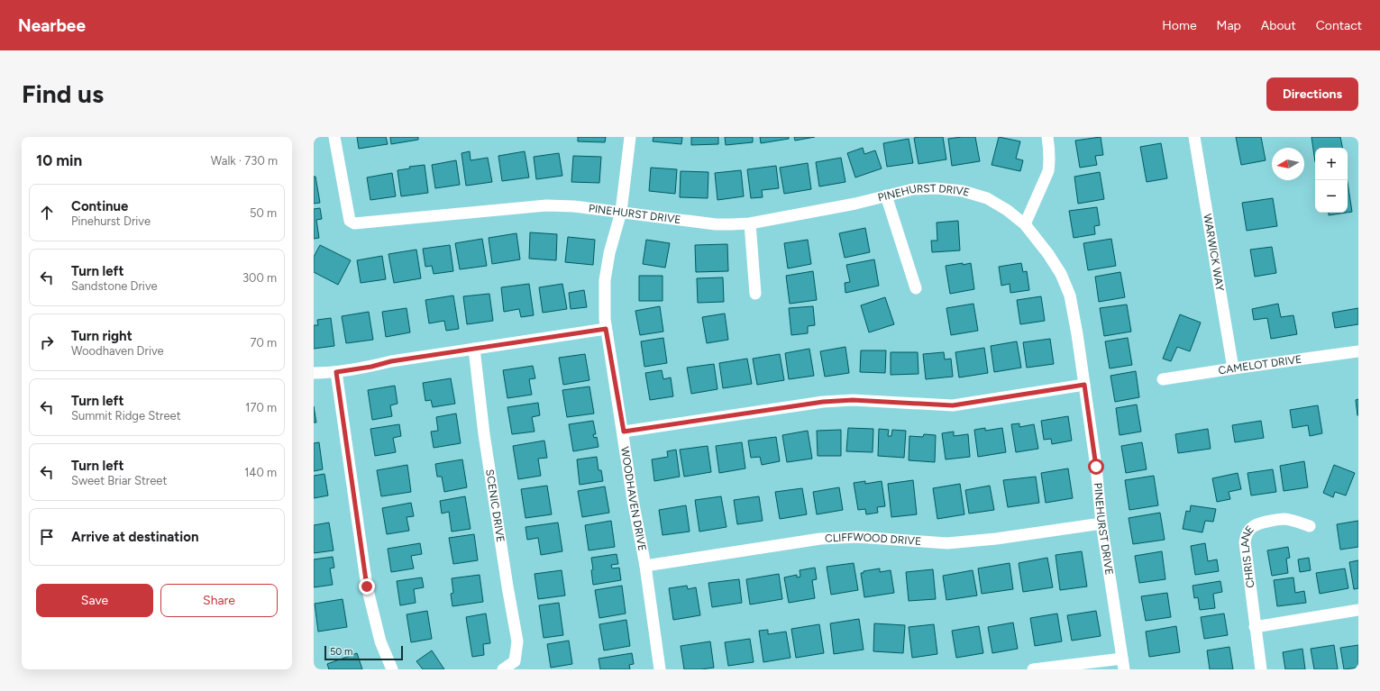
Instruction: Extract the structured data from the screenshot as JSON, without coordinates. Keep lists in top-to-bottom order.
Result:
{
  "streets": {
    "street": [
      "PINEHURST DRIVE",
      "WARWICK WAY",
      "CAMELOT DRIVE",
      "WOODHAVEN DRIVE",
      "SCENIC DRIVE",
      "CLIFFWOOD DRIVE",
      "CHRIS LANE"
    ]
  },
  "crossings": [
    ["PINEHURST DRIVE", "WOODHAVEN DRIVE"],
    ["PINEHURST DRIVE", "CLIFFWOOD DRIVE"],
    ["WARWICK WAY", "CAMELOT DRIVE"],
    ["WOODHAVEN DRIVE", "CLIFFWOOD DRIVE"]
  ],
  "scale_bar": "50 m",
  "north": "left",
  "page": {
    "header": "Nearbee",
    "nav": [
      "Home",
      "Map",
      "About",
      "Contact"
    ],
    "buttons": [
      "Directions",
      ["Save", "Share"]
    ],
    "title": "Find us",
    "heading": ["10 min", "Walk · 730 m"],
    "map_buttons": ["+", "−"],
    "list": [
      ["Continue", "Pinehurst Drive", "50 m"],
      ["Turn left", "Sandstone Drive", "300 m"],
      ["Turn right", "Woodhaven Drive", "70 m"],
      ["Turn left", "Summit Ridge Street", "170 m"],
      ["Turn left", "Sweet Briar Street", "140 m"],
      "Arrive at destination"
    ],
    "scale": "50 m"
  }
}
